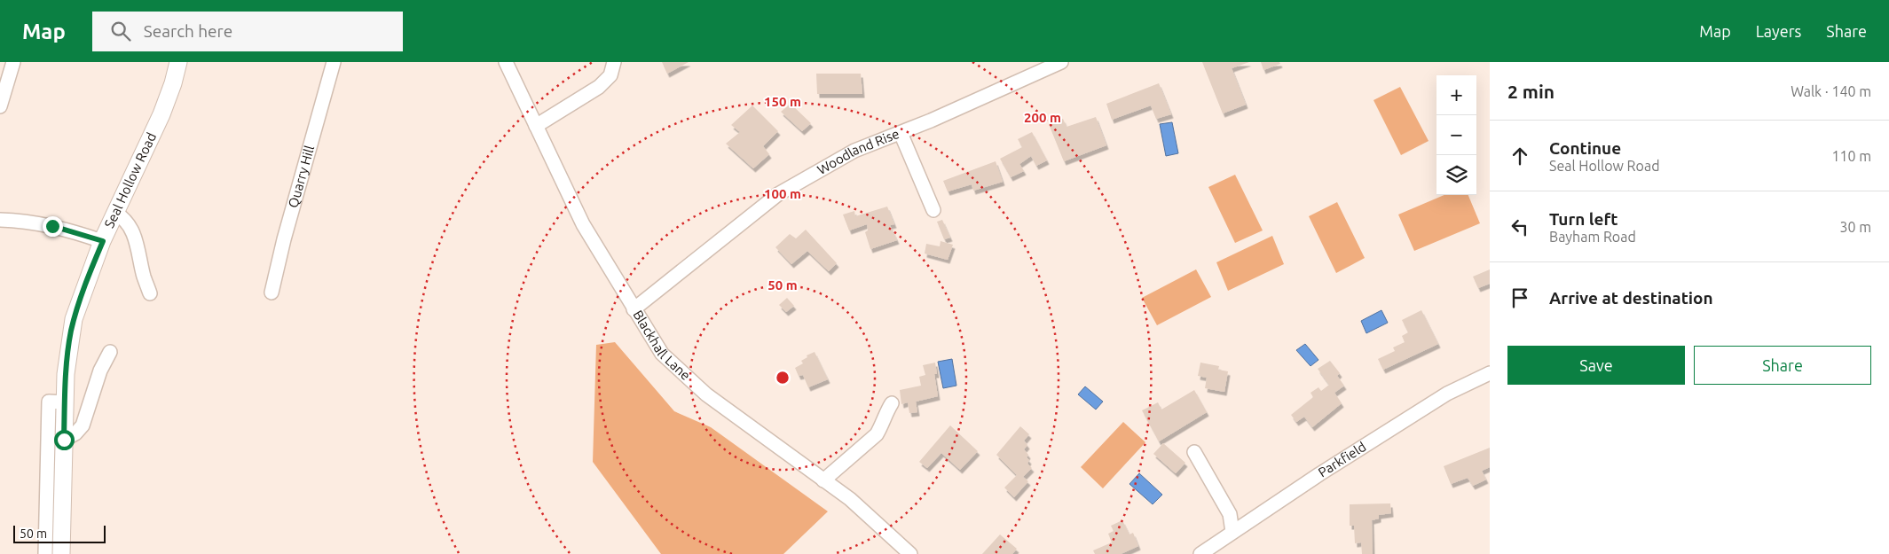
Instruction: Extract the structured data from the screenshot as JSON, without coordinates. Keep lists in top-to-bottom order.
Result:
{
  "streets": {
    "main road": ["Seal Hollow Road"],
    "street": [
      "Woodland Rise",
      "Quarry Hill",
      "Blackhall Lane",
      "Parkfield"
    ]
  },
  "crossings": [
    ["Woodland Rise", "Blackhall Lane"]
  ],
  "scale_bar": "50 m",
  "page": {
    "header": "Map",
    "search": "Search here",
    "nav": ["Map", "Layers", "Share"],
    "heading": ["2 min", "Walk · 140 m"],
    "map_buttons": ["+", "−"],
    "list": [
      ["Continue", "Seal Hollow Road", "110 m"],
      ["Turn left", "Bayham Road", "30 m"],
      "Arrive at destination"
    ],
    "buttons": ["Save", "Share"],
    "scale": "50 m"
  },
  "rings": [
    "150 m",
    "200 m",
    "100 m",
    "50 m"
  ]
}
